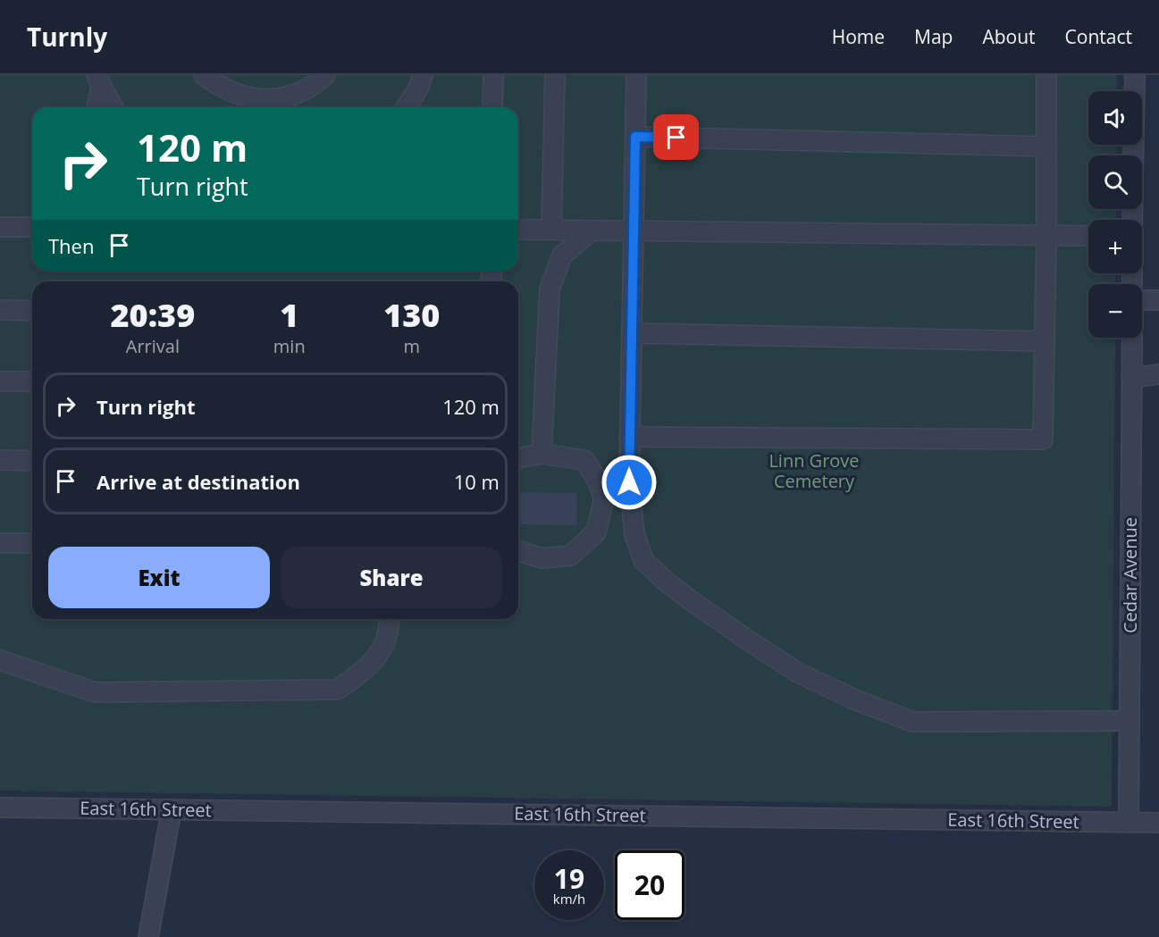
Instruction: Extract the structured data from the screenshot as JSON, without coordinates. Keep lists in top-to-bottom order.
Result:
{
  "streets": {
    "street": ["Cedar Avenue", "East 16th Street"]
  },
  "crossings": [
    ["Cedar Avenue", "East 16th Street"]
  ],
  "parks": ["Linn Grove Cemetery"],
  "page": {
    "header": "Turnly",
    "nav": [
      "Home",
      "Map",
      "About",
      "Contact"
    ],
    "map_buttons": ["+", "−"],
    "turn": ["120 m", "Turn right"],
    "then": "Then",
    "eta": [
      "20:39",
      "Arrival",
      "1",
      "min",
      "130",
      "m"
    ],
    "list": [
      {
        "name": "Turn right",
        "value": "120 m"
      },
      {
        "name": "Arrive at destination",
        "value": "10 m"
      }
    ],
    "buttons": ["Exit", "Share"],
    "speed": "19 km/h",
    "limit": "20"
  }
}
